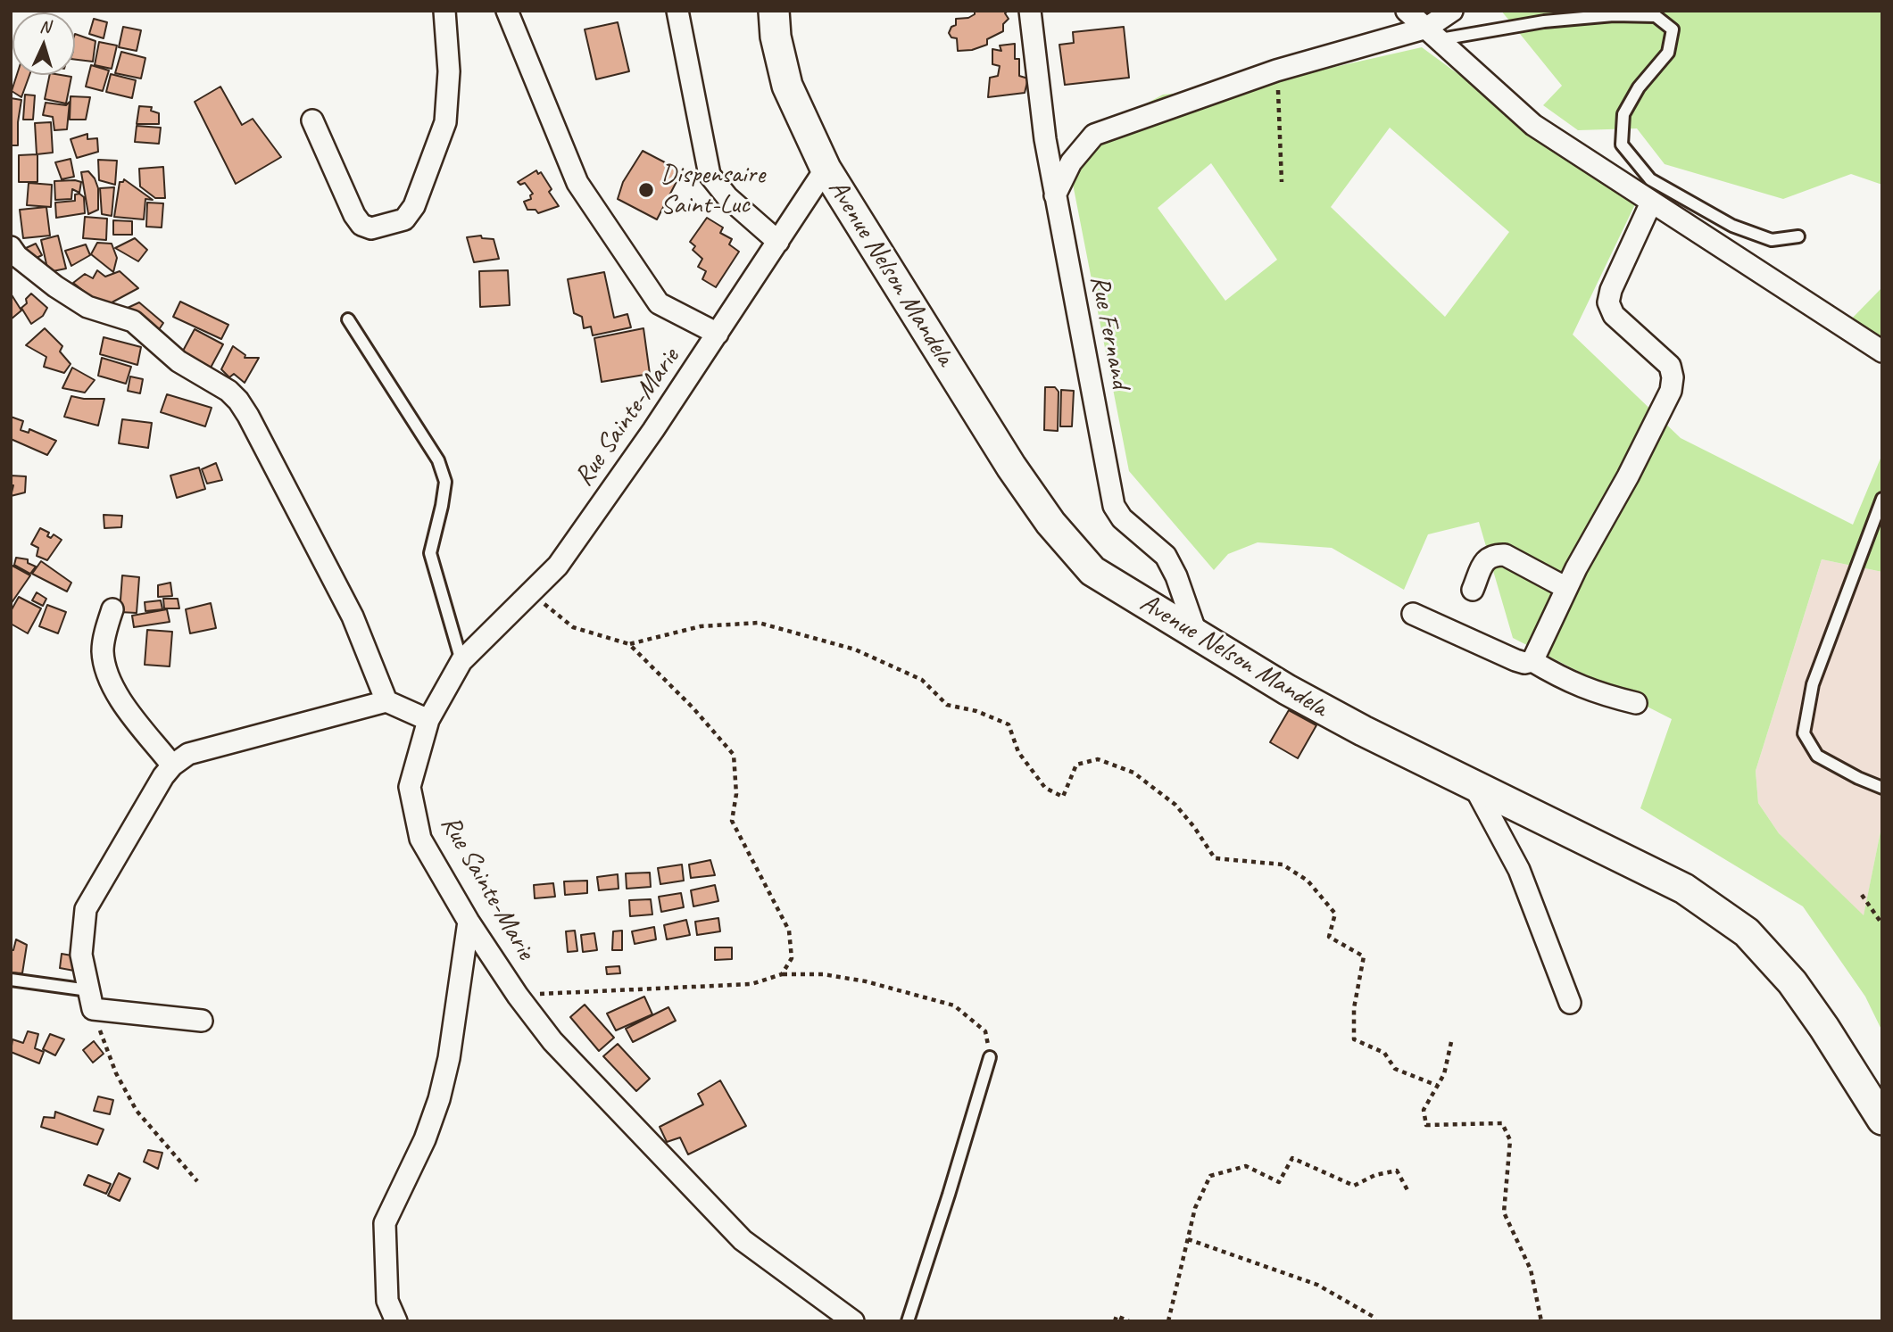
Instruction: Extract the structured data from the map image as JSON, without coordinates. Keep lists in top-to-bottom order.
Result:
{
  "streets": {
    "street": ["Avenue Nelson Mandela", "Rue Fernand", "Rue Sainte-Marie"]
  },
  "crossings": [
    ["Avenue Nelson Mandela", "Rue Fernand"],
    ["Avenue Nelson Mandela", "Rue Sainte-Marie"]
  ],
  "places": ["Dispensaire Saint-Luc"],
  "north": "top"
}
